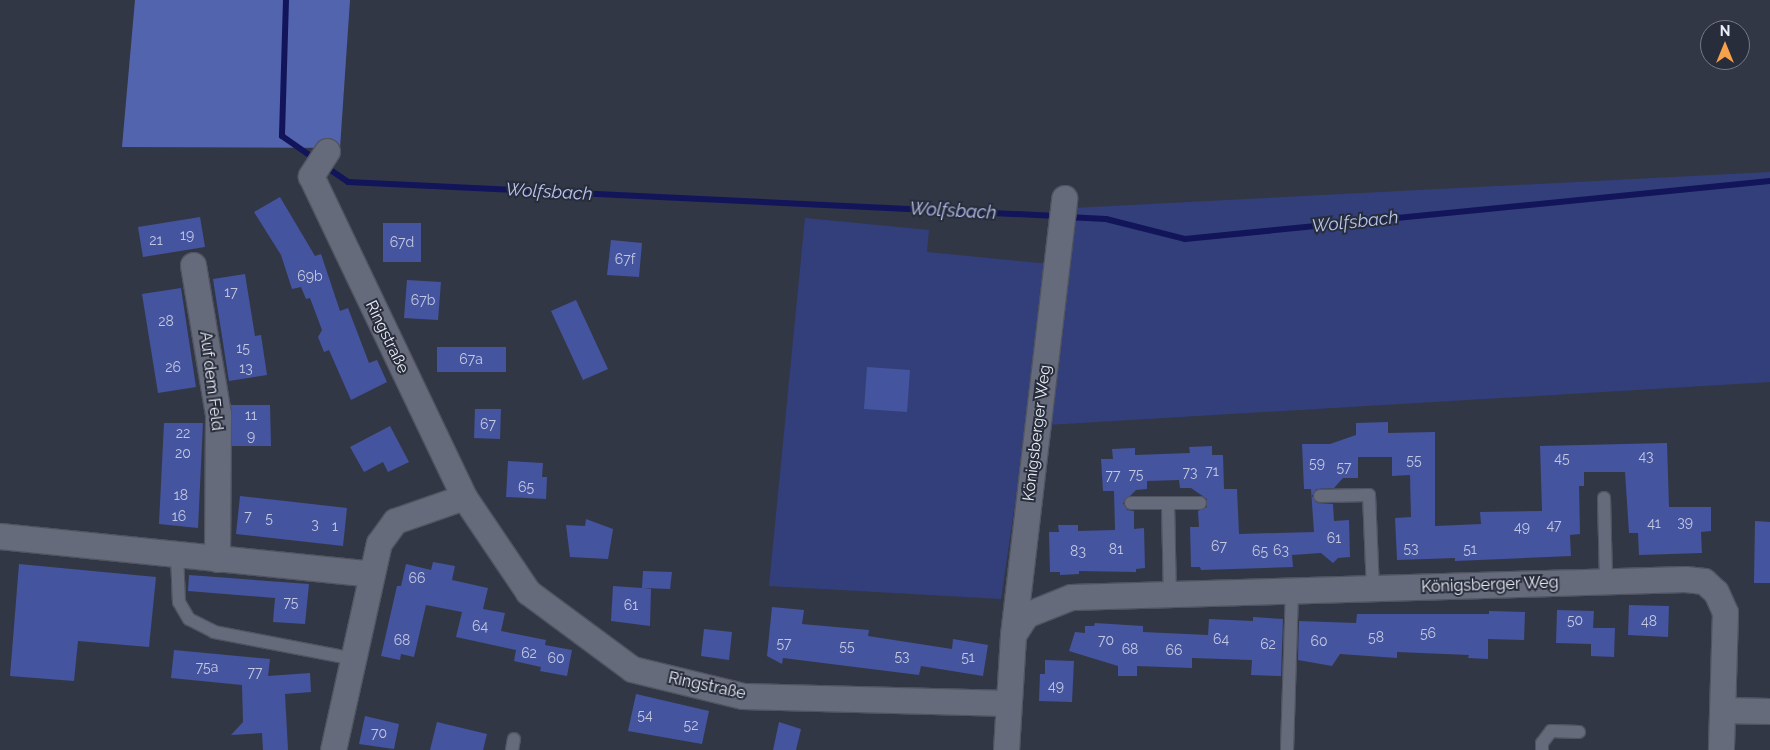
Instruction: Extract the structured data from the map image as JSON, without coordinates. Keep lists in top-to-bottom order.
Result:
{
  "streets": {
    "street": ["Ringstraße", "Auf dem Feld", "Königsberger Weg"]
  },
  "crossings": [
    ["Ringstraße", "Königsberger Weg"]
  ],
  "water": ["Wolfsbach"],
  "house_numbers": [
    "19",
    "21",
    "67d",
    "67f",
    "69b",
    "17",
    "67b",
    "28",
    "15",
    "67a",
    "26",
    "13",
    "11",
    "67",
    "22",
    "9",
    "20",
    "43",
    "45",
    "55",
    "59",
    "57",
    "71",
    "73",
    "75",
    "77",
    "65",
    "18",
    "16",
    "7",
    "5",
    "39",
    "41",
    "3",
    "47",
    "1",
    "49",
    "61",
    "67",
    "53",
    "81",
    "51",
    "63",
    "83",
    "65",
    "66",
    "75",
    "61",
    "50",
    "48",
    "64",
    "56",
    "58",
    "64",
    "68",
    "70",
    "60",
    "57",
    "62",
    "55",
    "68",
    "66",
    "62",
    "53",
    "51",
    "60",
    "75a",
    "77",
    "49",
    "54",
    "52",
    "70"
  ],
  "north": "top"
}
